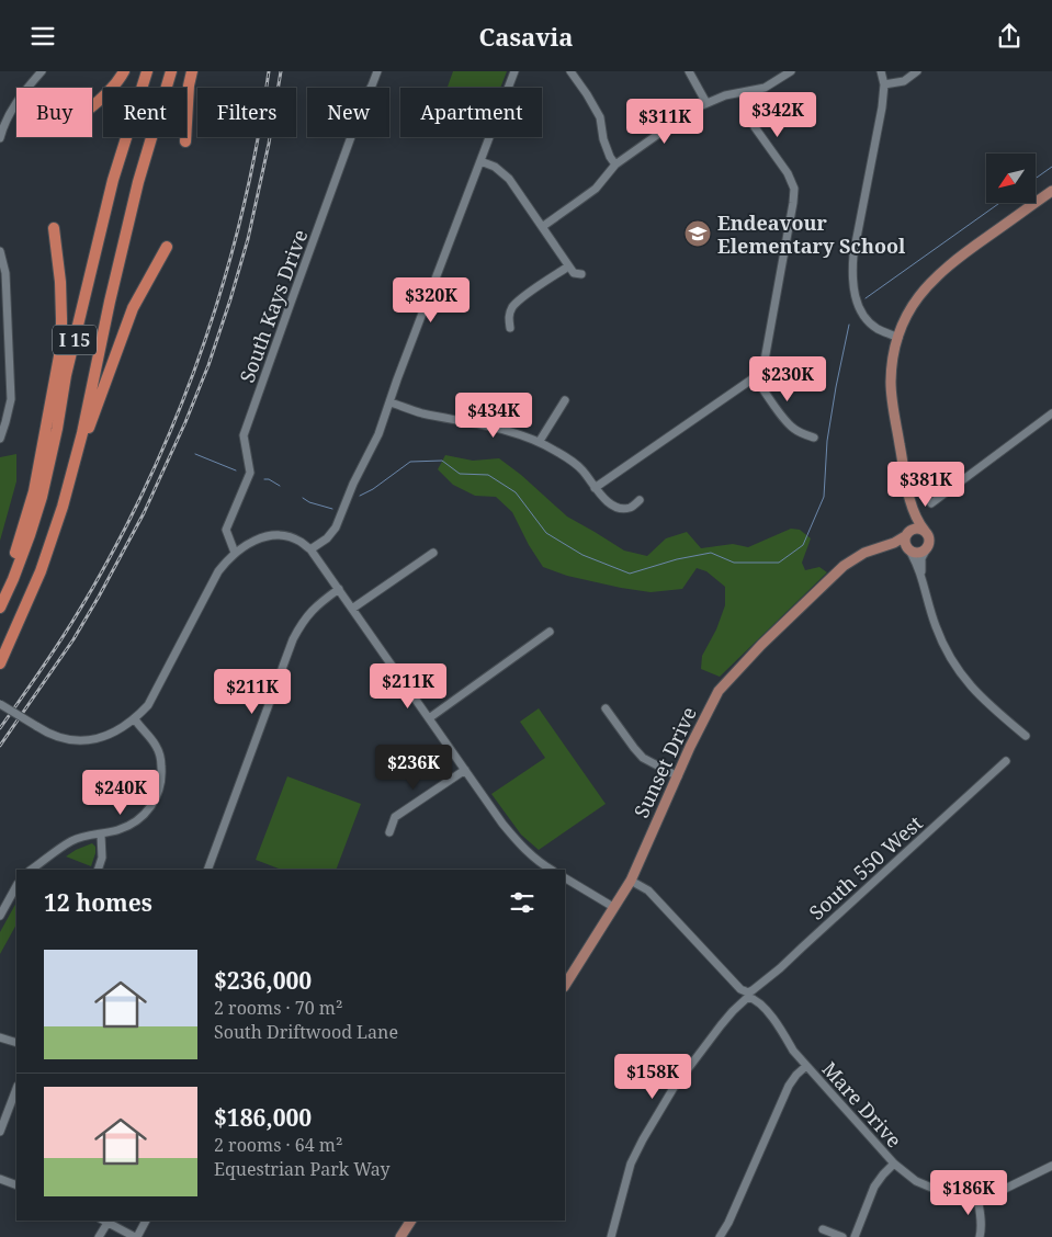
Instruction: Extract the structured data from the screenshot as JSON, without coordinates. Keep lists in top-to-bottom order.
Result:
{
  "streets": {
    "highway": ["I 15"],
    "main road": ["Sunset Drive"],
    "street": ["South Kays Drive", "South 550 West", "Mare Drive"]
  },
  "crossings": [
    ["Sunset Drive", "Mare Drive"],
    ["South 550 West", "Mare Drive"]
  ],
  "places": {
    "school or university": ["Endeavour Elementary School"]
  },
  "north": "bottom left",
  "page": {
    "header": "Casavia",
    "chip": [
      "Buy",
      "Rent",
      "Filters",
      "New",
      "Apartment"
    ],
    "price": [
      "$342K",
      "$311K",
      "$320K",
      "$230K",
      "$434K",
      "$381K",
      "$211K",
      "$211K",
      "$236K",
      "$240K",
      "$158K",
      "$186K"
    ],
    "heading": "12 homes",
    "list": [
      {
        "name": "$236,000",
        "note": "2 rooms · 70 m² · South Driftwood Lane"
      },
      {
        "name": "$186,000",
        "note": "2 rooms · 64 m² · Equestrian Park Way"
      }
    ]
  }
}
